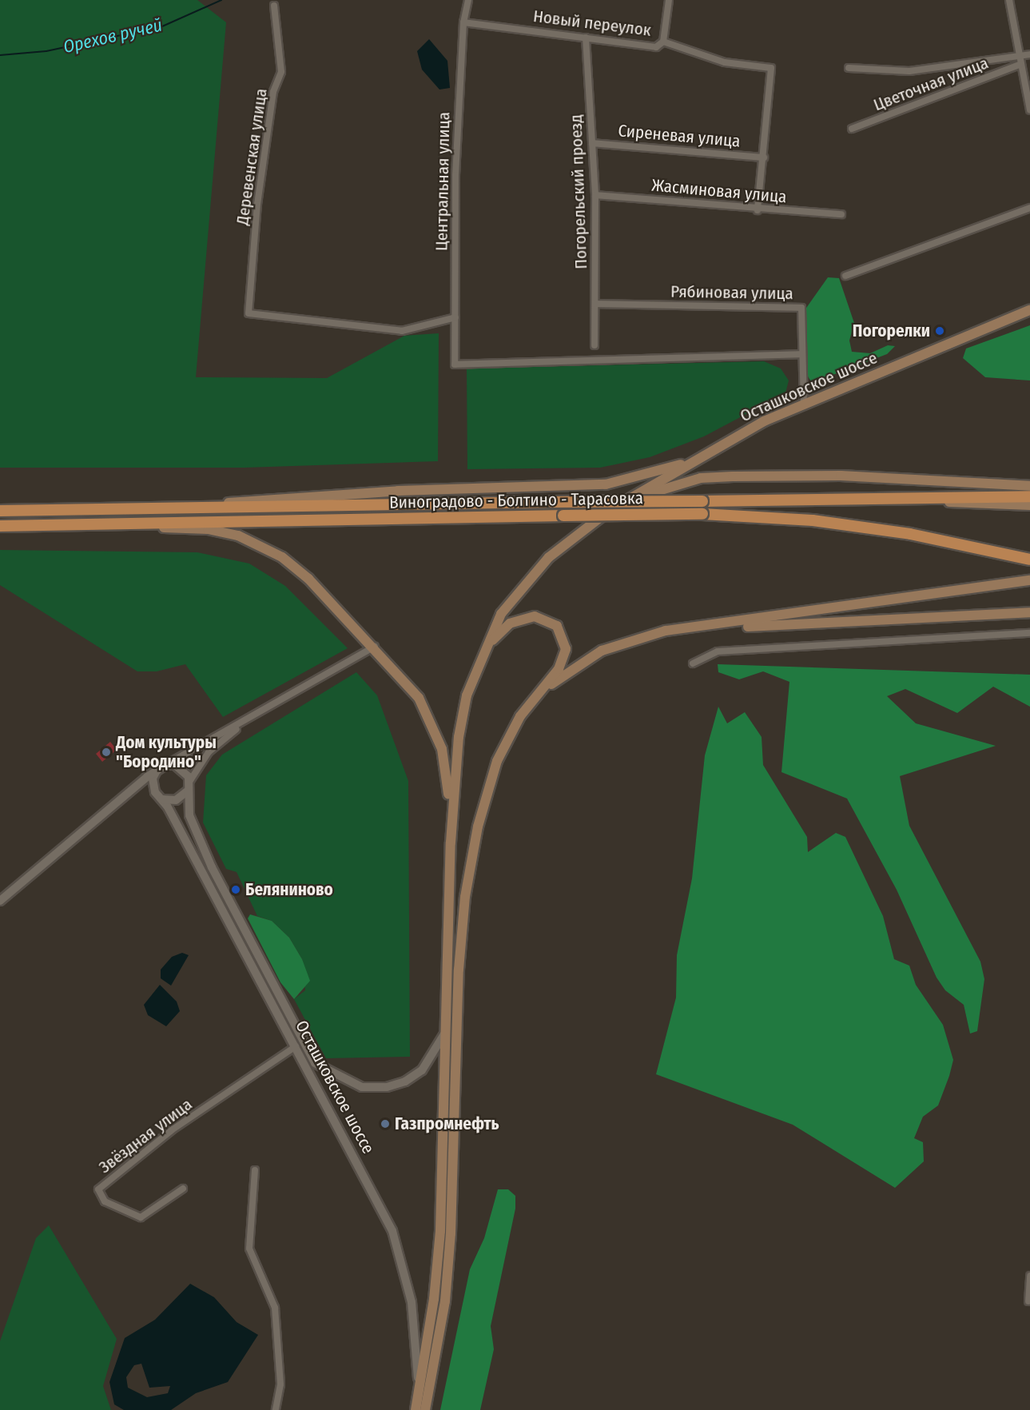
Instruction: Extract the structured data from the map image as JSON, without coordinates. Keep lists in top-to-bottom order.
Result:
{
  "streets": {
    "main road": ["Осташковское шоссе", "Виноградово - Болтино - Тарасовка"],
    "street": [
      "Новый переулок",
      "Цветочная улица",
      "Сиреневая улица",
      "Деревенская улица",
      "Центральная улица",
      "Жасминовая улица",
      "Погорельский проезд",
      "Рябиновая улица",
      "Звёздная улица"
    ]
  },
  "crossings": [
    ["Новый переулок", "Сиреневая улица"],
    ["Новый переулок", "Центральная улица"],
    ["Новый переулок", "Жасминовая улица"],
    ["Новый переулок", "Погорельский проезд"],
    ["Сиреневая улица", "Погорельский проезд"],
    ["Деревенская улица", "Центральная улица"],
    ["Центральная улица", "Рябиновая улица"],
    ["Жасминовая улица", "Погорельский проезд"],
    ["Погорельский проезд", "Рябиновая улица"],
    ["Рябиновая улица", "Осташковское шоссе"],
    ["Осташковское шоссе", "Звёздная улица"]
  ],
  "water": ["Орехов ручей"],
  "places": [
    "Погорелки",
    "Дом культуры \"Бородино\"",
    "Беляниново",
    "Газпромнефть"
  ]
}
